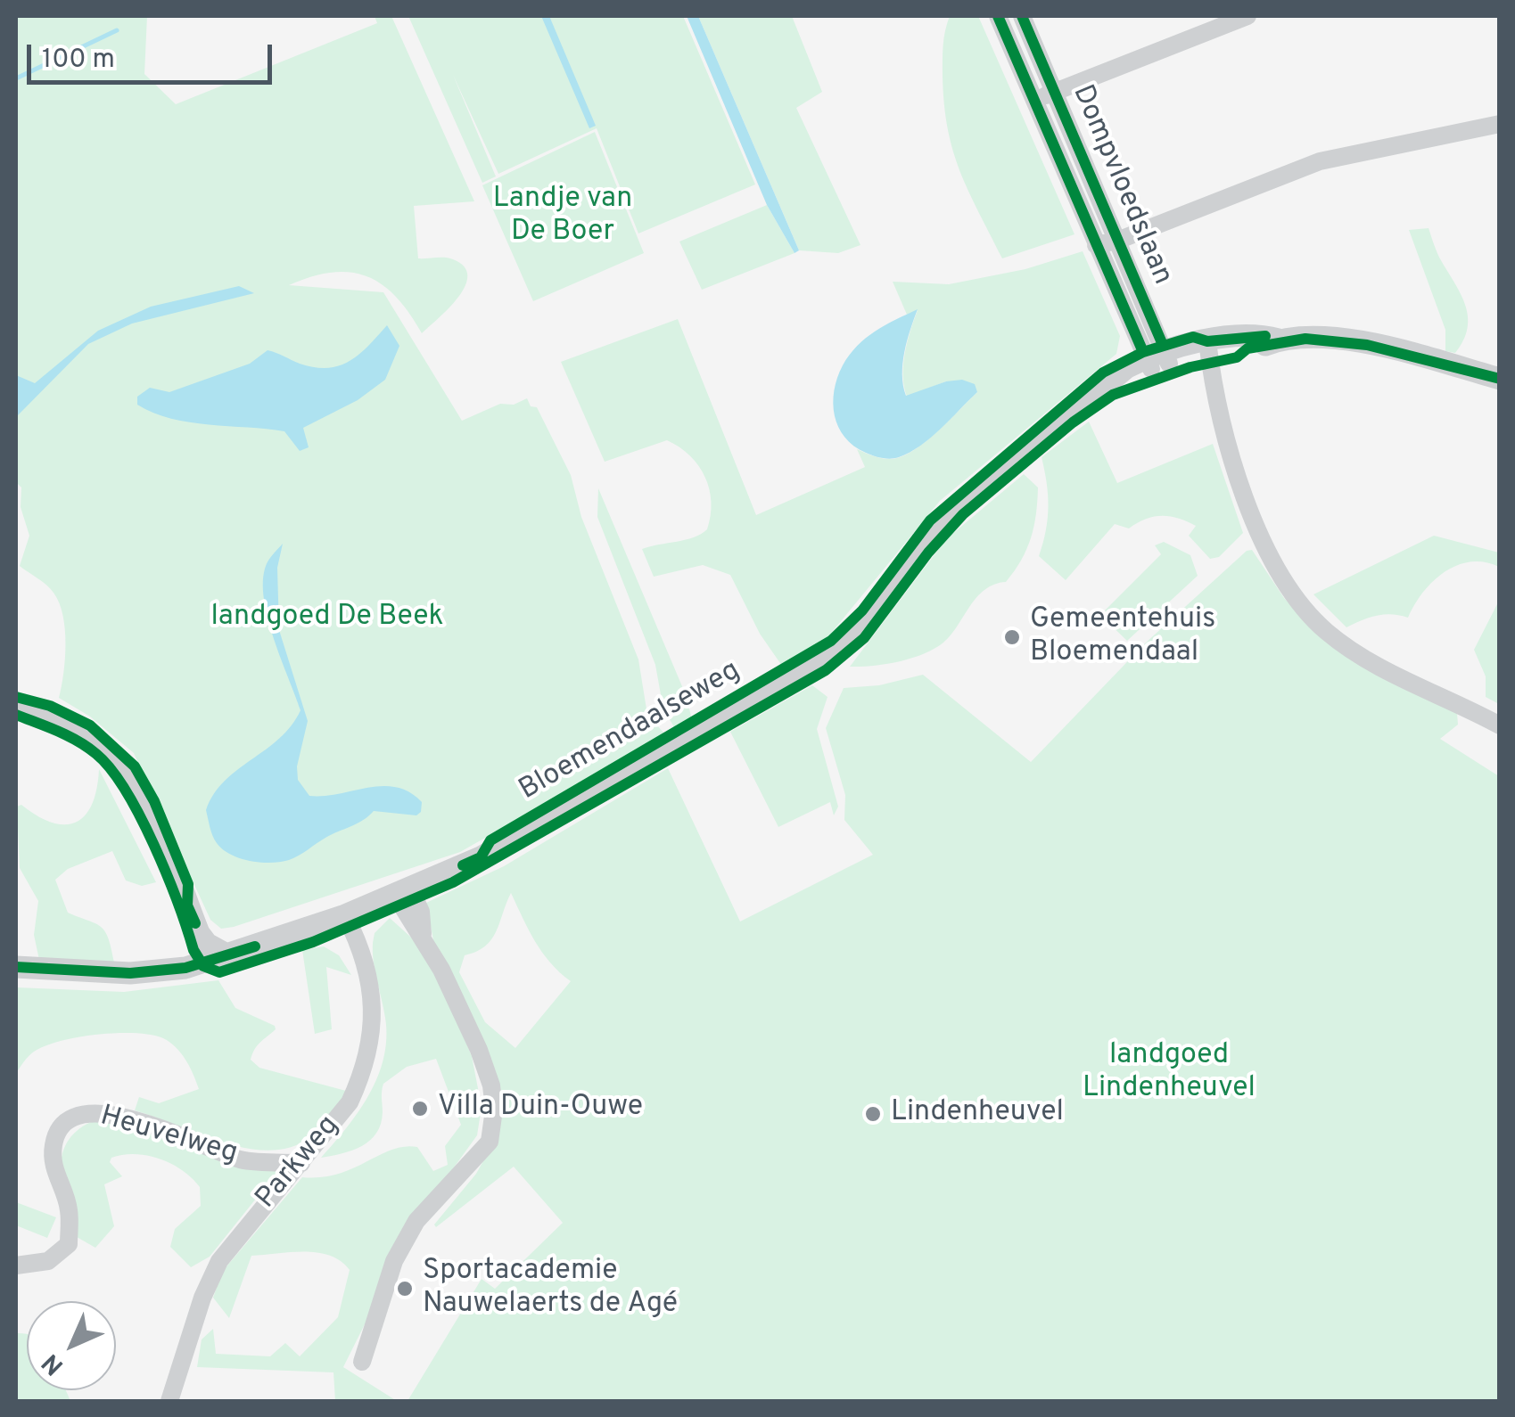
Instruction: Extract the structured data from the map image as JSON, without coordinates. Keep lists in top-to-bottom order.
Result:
{
  "streets": {
    "street": [
      "Dompvloedslaan",
      "Bloemendaalseweg",
      "Heuvelweg",
      "Parkweg"
    ]
  },
  "crossings": [
    ["Dompvloedslaan", "Bloemendaalseweg"],
    ["Bloemendaalseweg", "Parkweg"],
    ["Heuvelweg", "Parkweg"]
  ],
  "parks": ["Landje van De Boer", "landgoed De Beek", "landgoed Lindenheuvel"],
  "places": [
    "Gemeentehuis Bloemendaal",
    "Villa Duin-Ouwe",
    "Lindenheuvel",
    "Sportacademie Nauwelaerts de Agé"
  ],
  "scale_bar": "100 m",
  "north": "bottom left"
}
